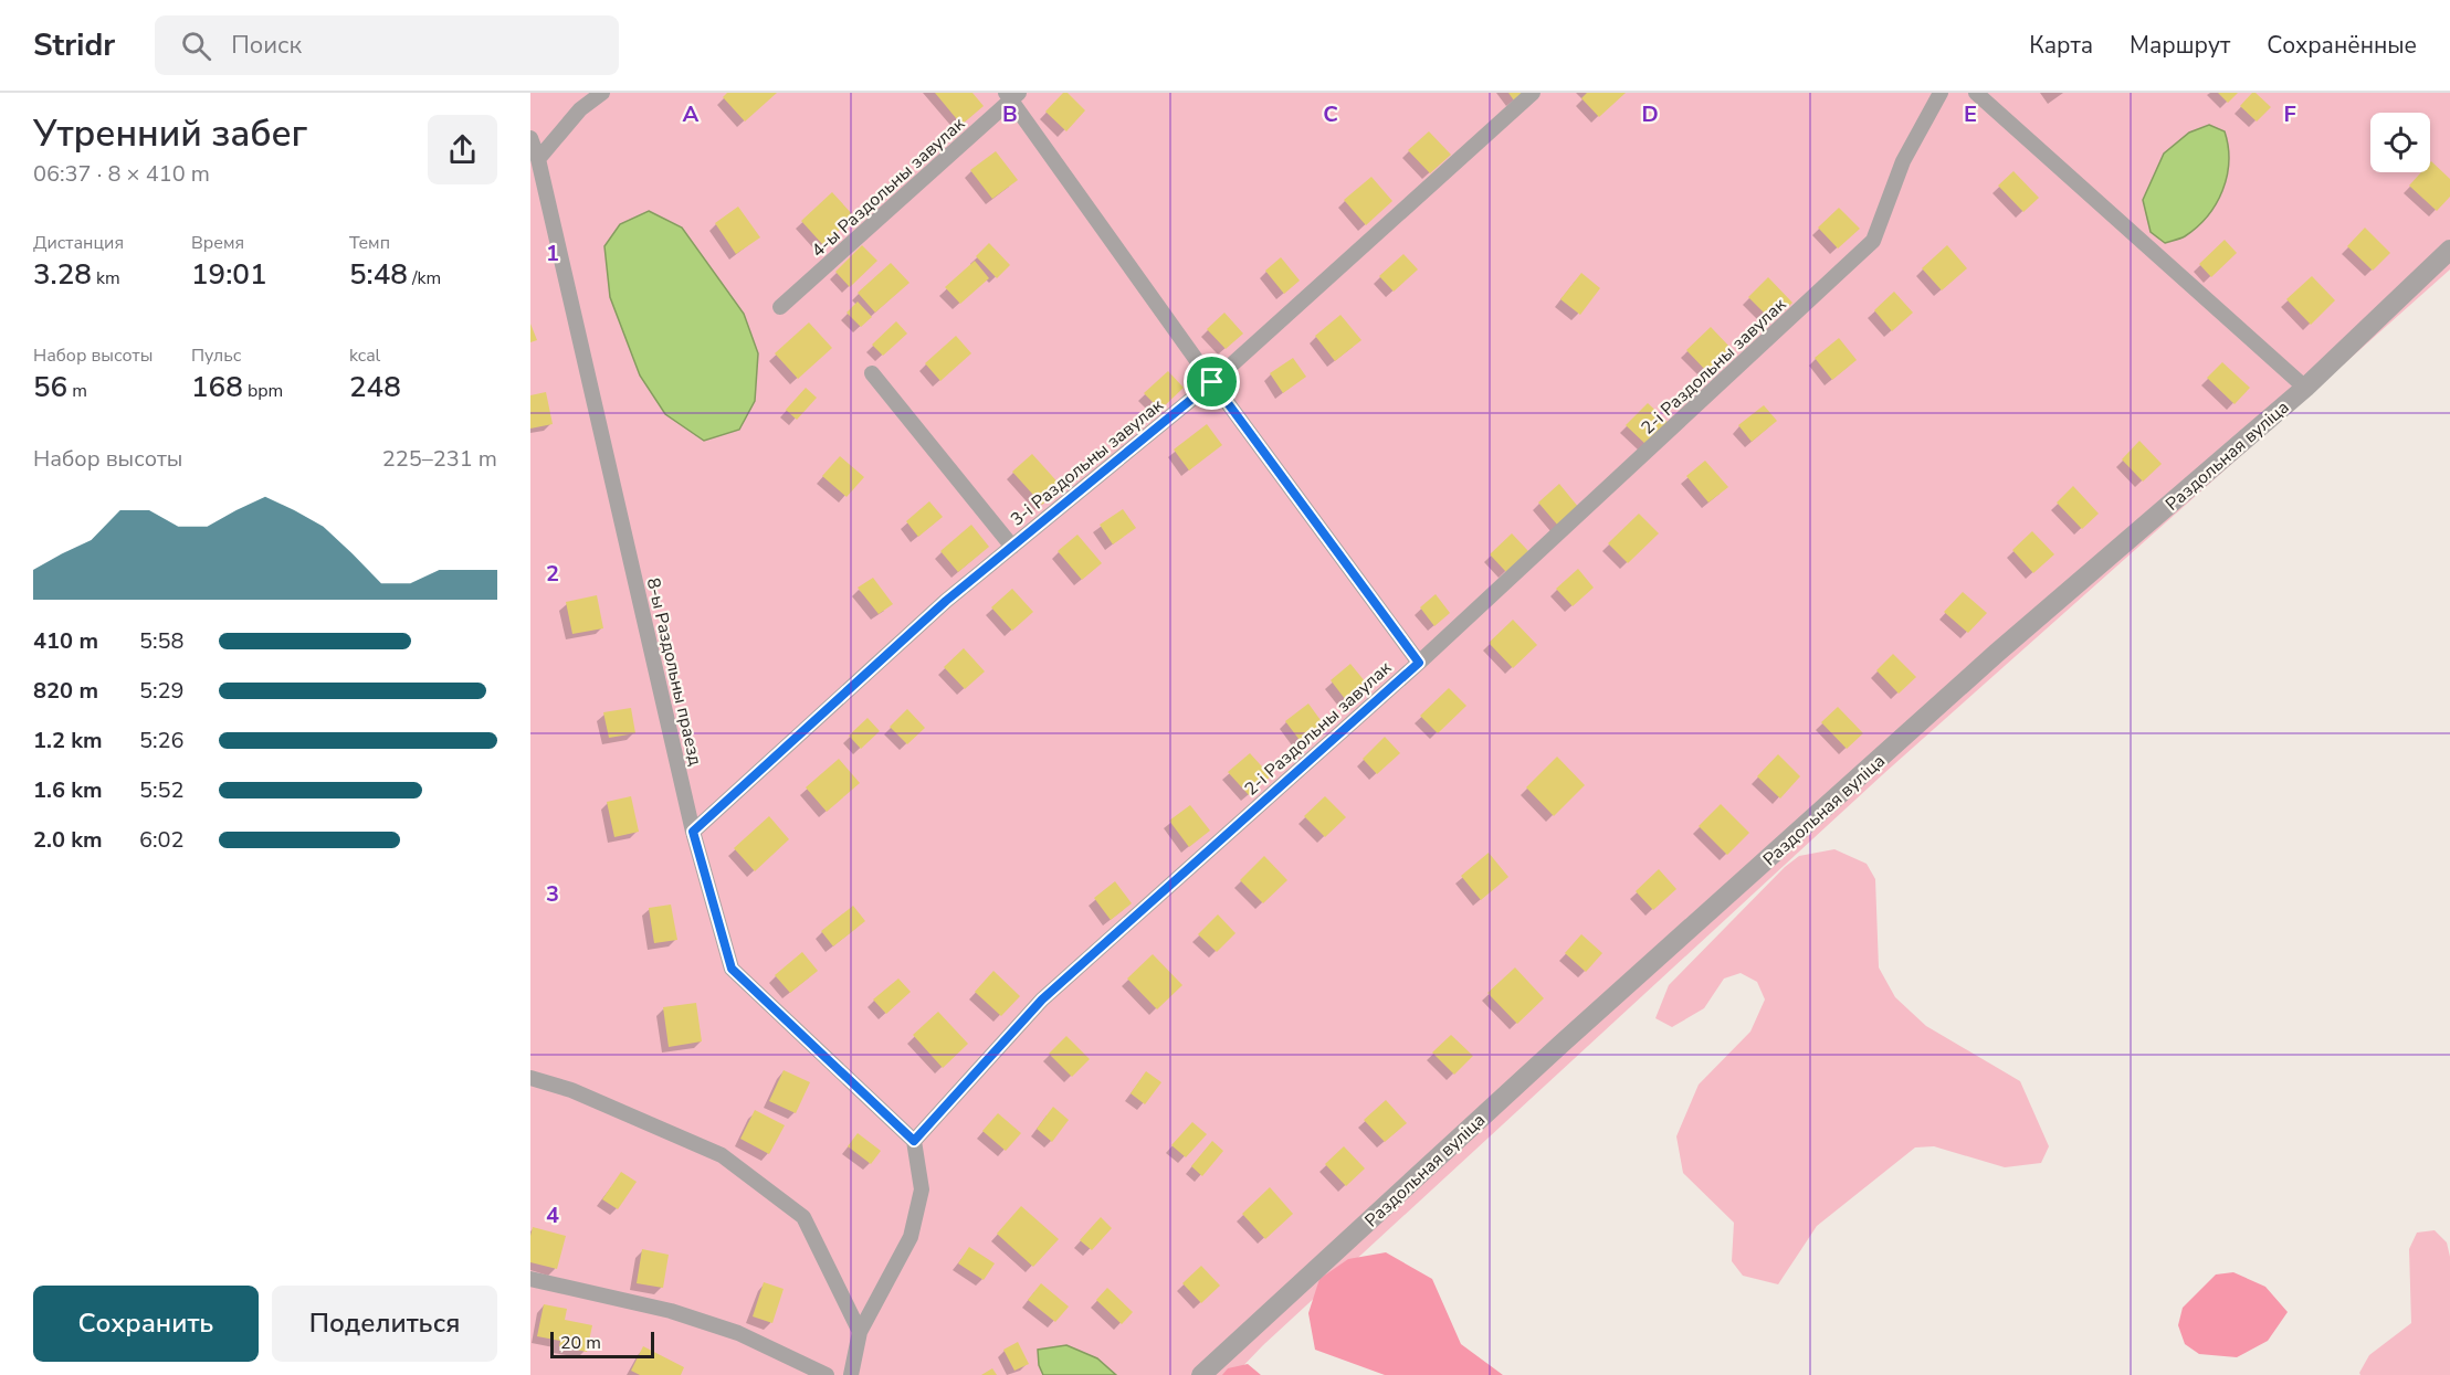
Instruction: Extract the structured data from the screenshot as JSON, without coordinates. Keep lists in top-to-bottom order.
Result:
{
  "streets": {
    "street": ["Раздольная вуліца"],
    "lane": [
      "4-ы Раздольны завулак",
      "2-і Раздольны завулак",
      "3-і Раздольны завулак",
      "8-ы Раздольны праезд"
    ]
  },
  "crossings": [
    ["2-і Раздольны завулак", "8-ы Раздольны праезд"],
    ["3-і Раздольны завулак", "8-ы Раздольны праезд"]
  ],
  "scale_bar": "20 m",
  "page": {
    "header": "Stridr",
    "search": "Поиск",
    "nav": ["Карта", "Маршрут", "Сохранённые"],
    "heading": ["Утренний забег", "06:37 · 8 × 410 m"],
    "stats": [
      ["Дистанция", "3.28 km"],
      ["Время", "19:01"],
      ["Темп", "5:48 /km"],
      ["Набор высоты", "56 m"],
      ["Пульс", "168 bpm"],
      ["kcal", "248"]
    ],
    "chart": ["Набор высоты", "225–231 m"],
    "list": [
      {
        "name": "410 m",
        "note": "5:58"
      },
      {
        "name": "820 m",
        "note": "5:29"
      },
      {
        "name": "1.2 km",
        "note": "5:26"
      },
      {
        "name": "1.6 km",
        "note": "5:52"
      },
      {
        "name": "2.0 km",
        "note": "6:02"
      }
    ],
    "buttons": ["Сохранить", "Поделиться"],
    "scale": "20 m"
  },
  "grid": {
    "columns": [
      "A",
      "B",
      "C",
      "D",
      "E",
      "F"
    ],
    "rows": [
      "1",
      "2",
      "3",
      "4"
    ]
  }
}
